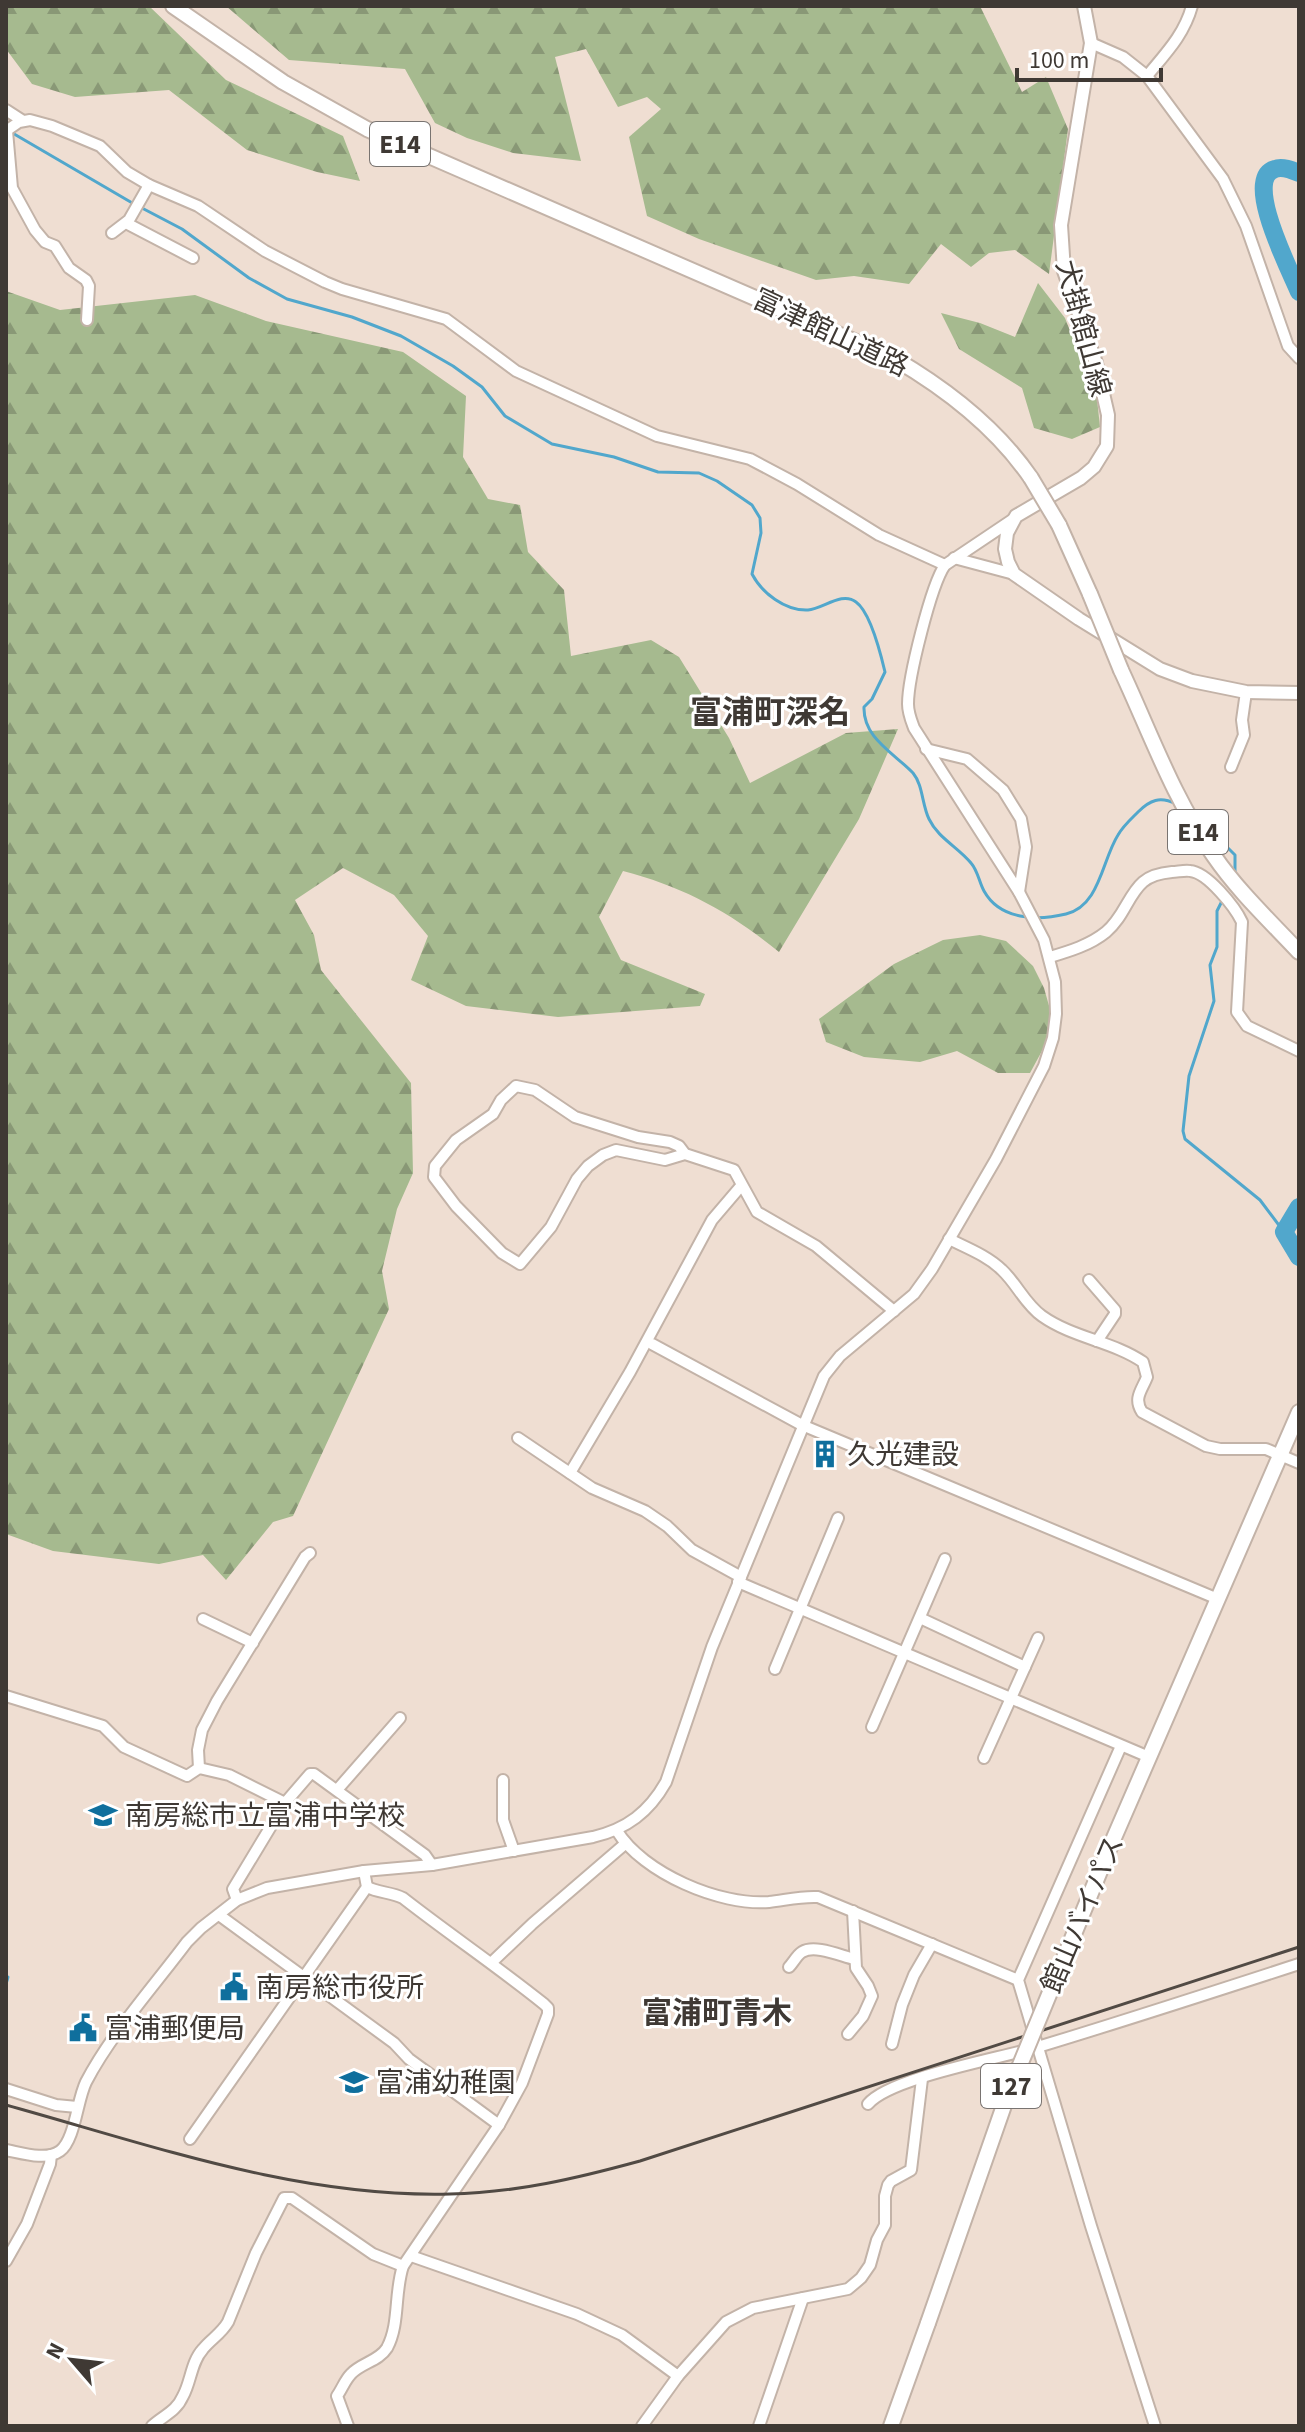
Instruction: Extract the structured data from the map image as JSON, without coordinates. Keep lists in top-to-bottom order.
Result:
{
  "streets": {
    "highway": [
      "E14",
      "富津館山道路",
      "館山バイパス",
      "127"
    ],
    "main road": ["犬掛館山線"]
  },
  "districts": ["富浦町深名", "富浦町青木"],
  "places": {
    "building": ["久光建設"],
    "school or university": ["南房総市立富浦中学校", "富浦幼稚園"],
    "public building": ["南房総市役所", "富浦郵便局"]
  },
  "scale_bar": "100 m",
  "north": "top left"
}
